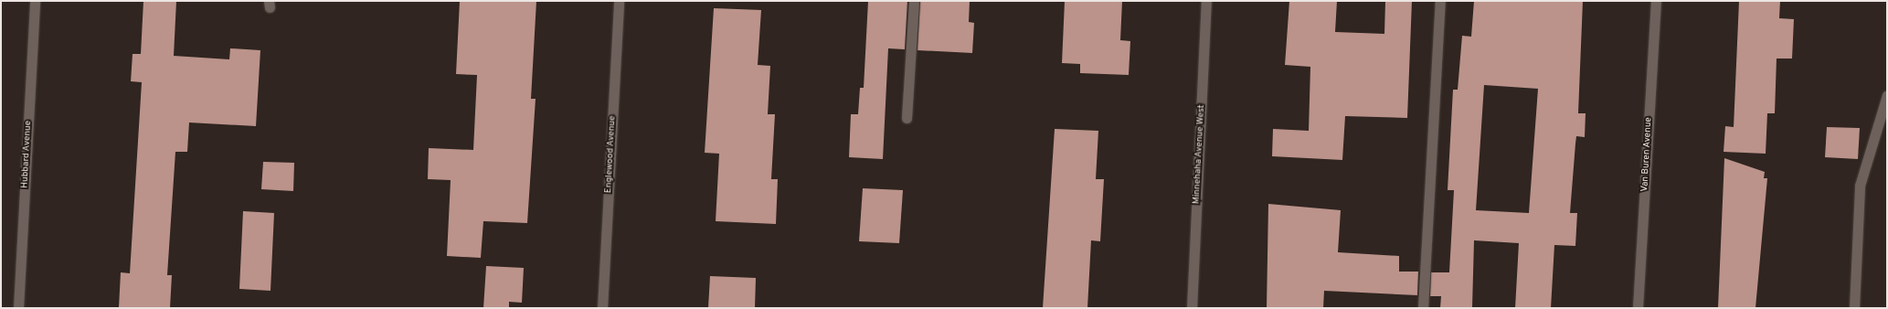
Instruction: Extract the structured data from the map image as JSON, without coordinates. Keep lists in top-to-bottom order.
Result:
{
  "streets": {
    "street": [
      "Hubbard Avenue",
      "Englewood Avenue",
      "Minnehaha Avenue West",
      "Van Buren Avenue"
    ]
  }
}
